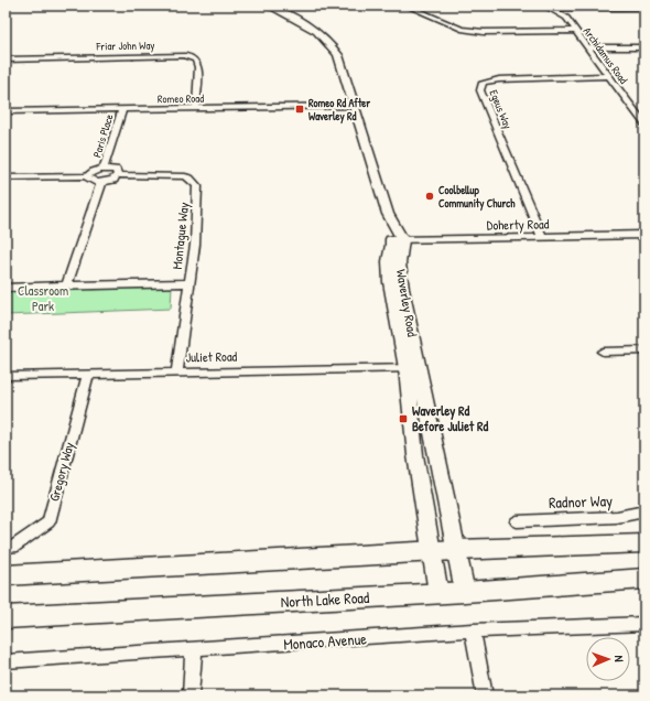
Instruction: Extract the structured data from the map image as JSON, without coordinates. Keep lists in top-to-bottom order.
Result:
{
  "streets": {
    "main road": ["North Lake Road"],
    "street": [
      "Friar John Way",
      "Archidamus Road",
      "Romeo Road",
      "Egeus Way",
      "Paris Place",
      "Doherty Road",
      "Montague Way",
      "Waverley Road",
      "Juliet Road",
      "Gregory Way",
      "Radnor Way",
      "Monaco Avenue"
    ]
  },
  "crossings": [
    ["Friar John Way", "Romeo Road"],
    ["Archidamus Road", "Egeus Way"],
    ["Romeo Road", "Paris Place"],
    ["Egeus Way", "Doherty Road"],
    ["Doherty Road", "Waverley Road"],
    ["Montague Way", "Juliet Road"],
    ["Waverley Road", "Juliet Road"],
    ["Waverley Road", "North Lake Road"],
    ["Juliet Road", "Gregory Way"]
  ],
  "parks": ["Classroom Park"],
  "places": {
    "transit": ["Romeo Rd After Waverley Rd", "Waverley Rd Before Juliet Rd"],
    "other": ["Coolbellup Community Church"]
  },
  "north": "right"
}
